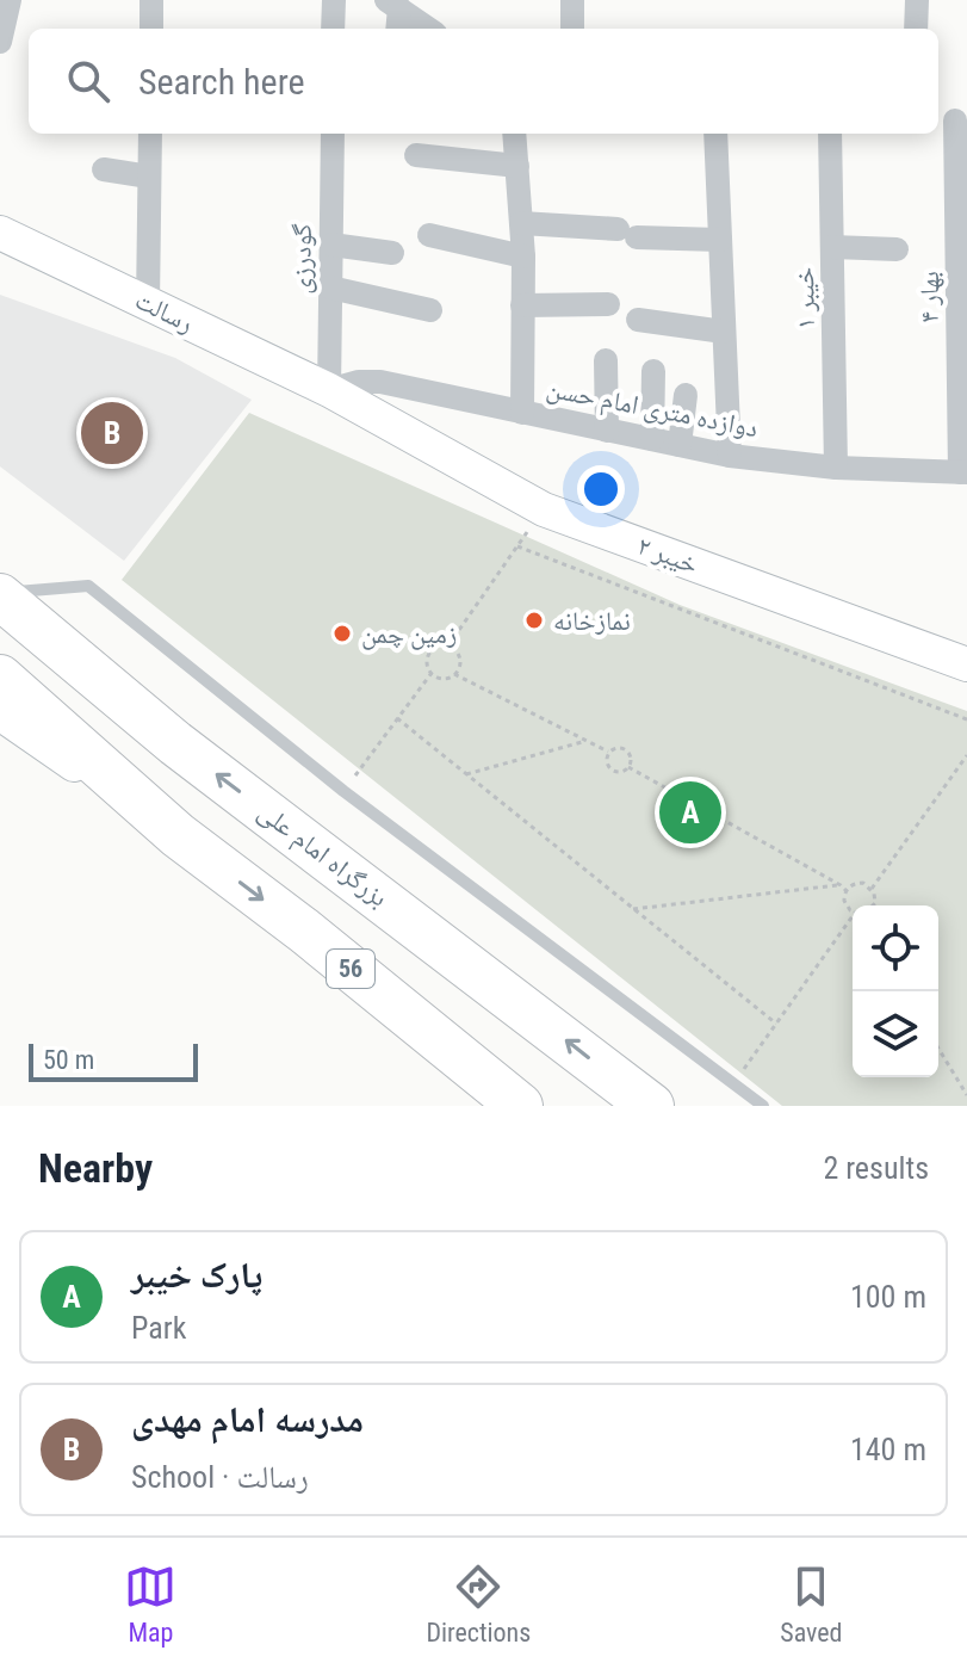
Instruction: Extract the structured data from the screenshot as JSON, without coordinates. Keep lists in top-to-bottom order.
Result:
{
  "streets": {
    "highway": ["بزرگراه امام علی", "56"],
    "street": [
      "گودرزی",
      "بهار ۴",
      "خیبر ۱",
      "رسالت",
      "دوازده متری امام حسن",
      "خیبر ۲"
    ]
  },
  "crossings": [
    ["گودرزی", "رسالت"],
    ["گودرزی", "دوازده متری امام حسن"],
    ["گودرزی", "خیبر ۲"],
    ["بهار ۴", "دوازده متری امام حسن"],
    ["خیبر ۱", "دوازده متری امام حسن"],
    ["رسالت", "دوازده متری امام حسن"],
    ["رسالت", "خیبر ۲"],
    ["دوازده متری امام حسن", "خیبر ۲"]
  ],
  "places": ["نمازخانه", "زمین چمن"],
  "scale_bar": "50 m",
  "page": {
    "search": "Search here",
    "pins": ["B", "A"],
    "scale": "50 m",
    "heading": ["Nearby", "2 results"],
    "list": [
      {
        "mark": "A",
        "name": "پارک خیبر",
        "note": "Park",
        "value": "100 m"
      },
      {
        "mark": "B",
        "name": "مدرسه امام مهدی",
        "note": "School · رسالت",
        "value": "140 m"
      }
    ],
    "nav": ["Map", "Directions", "Saved"]
  }
}
